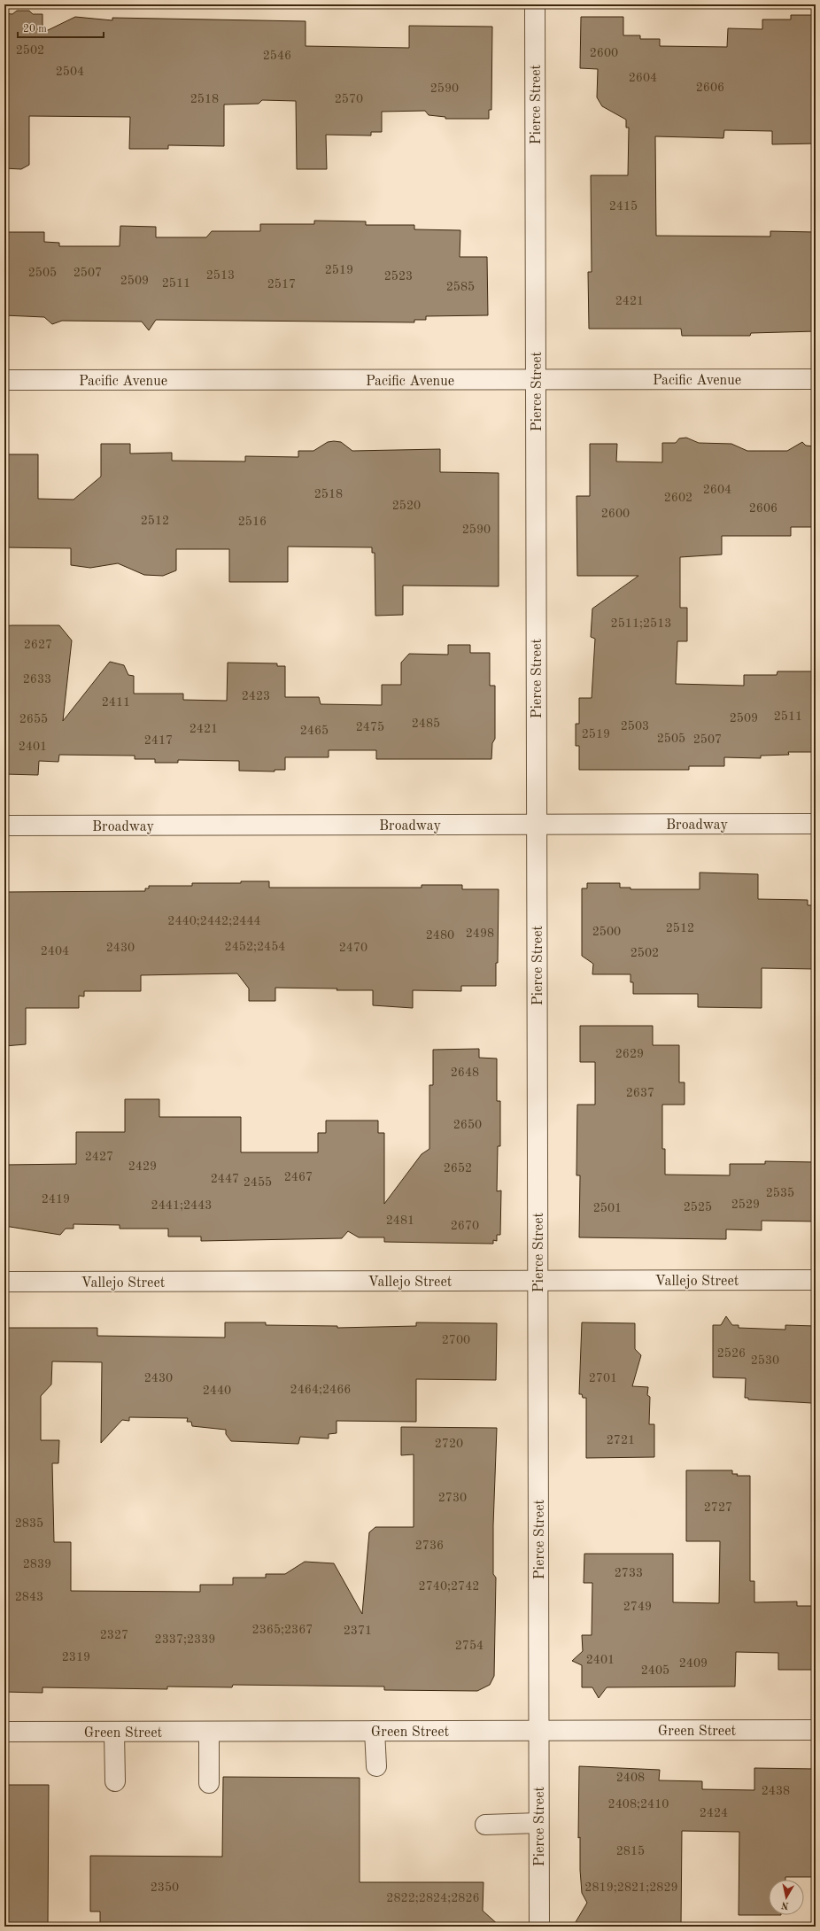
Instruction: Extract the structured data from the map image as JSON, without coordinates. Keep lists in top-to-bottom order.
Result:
{
  "streets": {
    "street": [
      "Pierce Street",
      "Pacific Avenue",
      "Broadway",
      "Vallejo Street",
      "Green Street"
    ]
  },
  "crossings": [
    ["Pierce Street", "Pacific Avenue"],
    ["Pierce Street", "Broadway"],
    ["Pierce Street", "Vallejo Street"],
    ["Pierce Street", "Green Street"]
  ],
  "house_numbers": [
    "2502",
    "2600",
    "2546",
    "2504",
    "2604",
    "2606",
    "2590",
    "2518",
    "2570",
    "2415",
    "2519",
    "2505",
    "2507",
    "2513",
    "2523",
    "2509",
    "2511",
    "2517",
    "2585",
    "2421",
    "2604",
    "2518",
    "2602",
    "2520",
    "2606",
    "2600",
    "2512",
    "2516",
    "2590",
    "2511;2513",
    "2627",
    "2633",
    "2423",
    "2411",
    "2511",
    "2509",
    "2655",
    "2485",
    "2503",
    "2475",
    "2421",
    "2465",
    "2519",
    "2505",
    "2507",
    "2417",
    "2401",
    "2440;2442;2444",
    "2512",
    "2500",
    "2498",
    "2480",
    "2452;2454",
    "2430",
    "2470",
    "2404",
    "2502",
    "2629",
    "2648",
    "2637",
    "2650",
    "2427",
    "2429",
    "2652",
    "2467",
    "2447",
    "2455",
    "2535",
    "2419",
    "2529",
    "2441;2443",
    "2525",
    "2501",
    "2481",
    "2670",
    "2700",
    "2526",
    "2530",
    "2430",
    "2701",
    "2464;2466",
    "2440",
    "2721",
    "2720",
    "2730",
    "2727",
    "2835",
    "2736",
    "2839",
    "2733",
    "2740;2742",
    "2843",
    "2749",
    "2365;2367",
    "2371",
    "2327",
    "2337;2339",
    "2754",
    "2319",
    "2401",
    "2409",
    "2405",
    "2408",
    "2438",
    "2408;2410",
    "2424",
    "2815",
    "2350",
    "2819;2821;2829",
    "2822;2824;2826"
  ],
  "scale_bar": "20 m",
  "north": "bottom"
}
